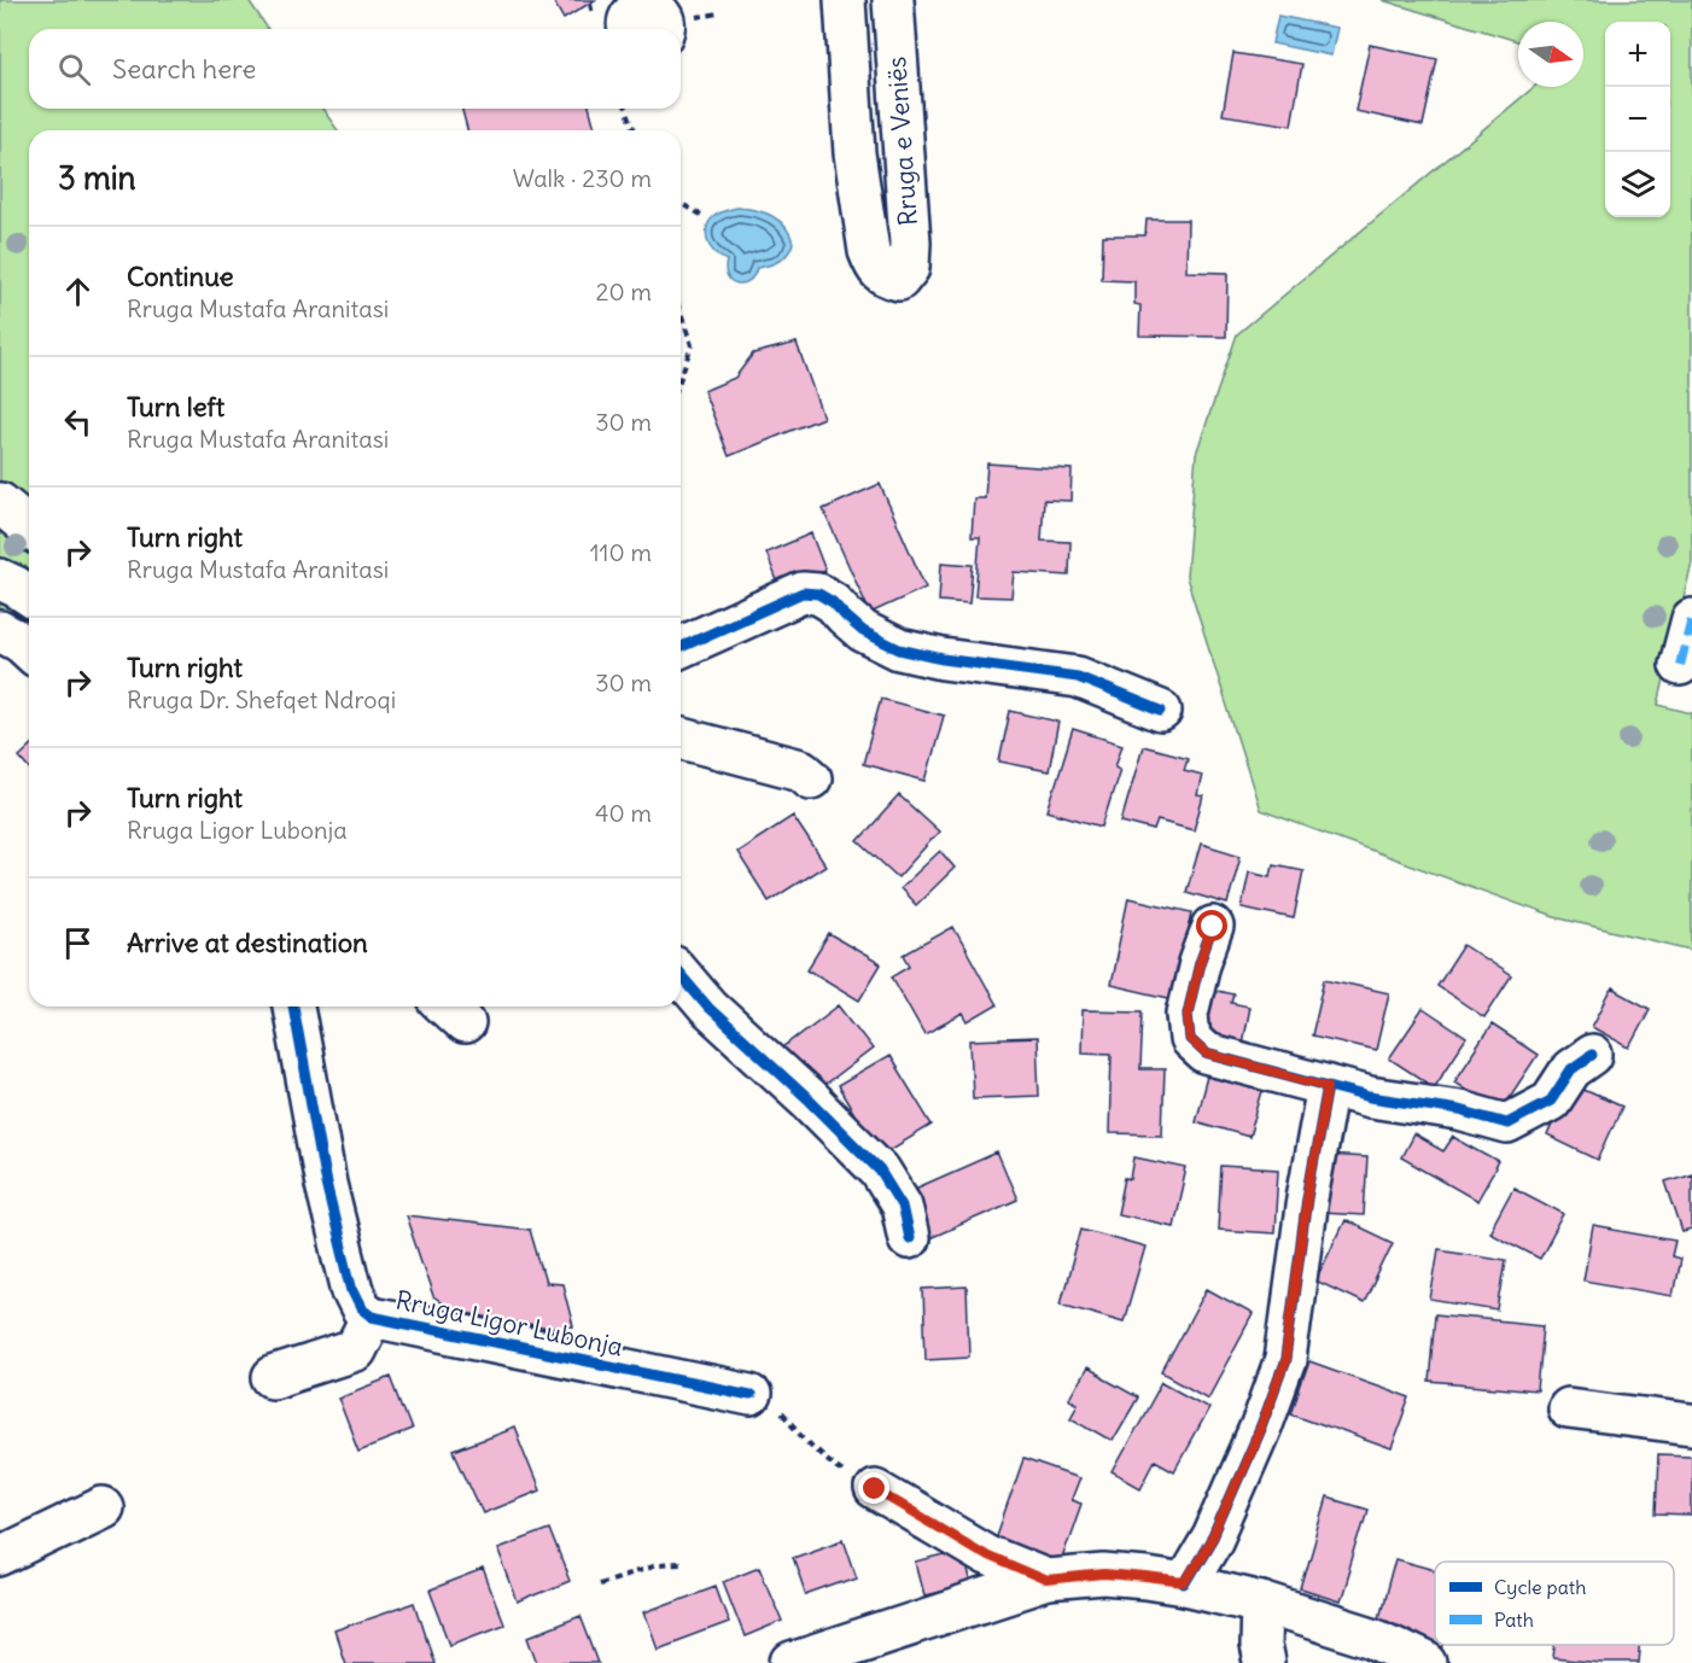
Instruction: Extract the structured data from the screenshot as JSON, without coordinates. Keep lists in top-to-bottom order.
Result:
{
  "streets": {
    "street": ["Rruga e Veniës", "Rruga Ligor Lubonja"]
  },
  "legend": ["Cycle path", "Path"],
  "north": "right",
  "page": {
    "map_buttons": ["+", "−"],
    "search": "Search here",
    "heading": ["3 min", "Walk · 230 m"],
    "list": [
      ["Continue", "Rruga Mustafa Aranitasi", "20 m"],
      ["Turn left", "Rruga Mustafa Aranitasi", "30 m"],
      ["Turn right", "Rruga Mustafa Aranitasi", "110 m"],
      ["Turn right", "Rruga Dr. Shefqet Ndroqi", "30 m"],
      ["Turn right", "Rruga Ligor Lubonja", "40 m"],
      "Arrive at destination"
    ]
  }
}
